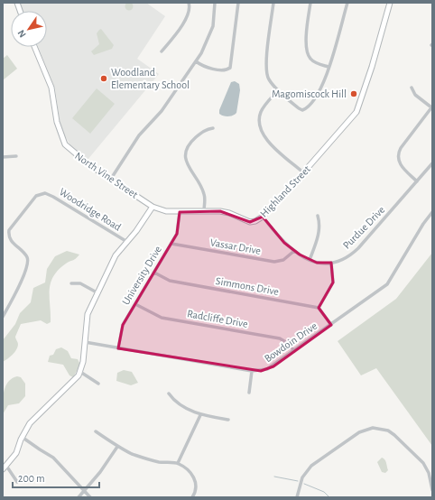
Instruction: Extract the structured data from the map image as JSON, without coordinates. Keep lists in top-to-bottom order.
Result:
{
  "streets": {
    "street": [
      "North Vine Street",
      "Highland Street",
      "Woodridge Road",
      "Purdue Drive",
      "Vassar Drive",
      "University Drive",
      "Simmons Drive",
      "Radcliffe Drive",
      "Bowdoin Drive"
    ]
  },
  "crossings": [
    ["North Vine Street", "Highland Street"],
    ["Highland Street", "Purdue Drive"],
    ["Highland Street", "University Drive"],
    ["Purdue Drive", "Vassar Drive"],
    ["Vassar Drive", "University Drive"],
    ["University Drive", "Simmons Drive"],
    ["University Drive", "Radcliffe Drive"],
    ["University Drive", "Bowdoin Drive"],
    ["Radcliffe Drive", "Bowdoin Drive"]
  ],
  "places": ["Woodland Elementary School", "Magomiscock Hill"],
  "scale_bar": "200 m",
  "north": "bottom left"
}
